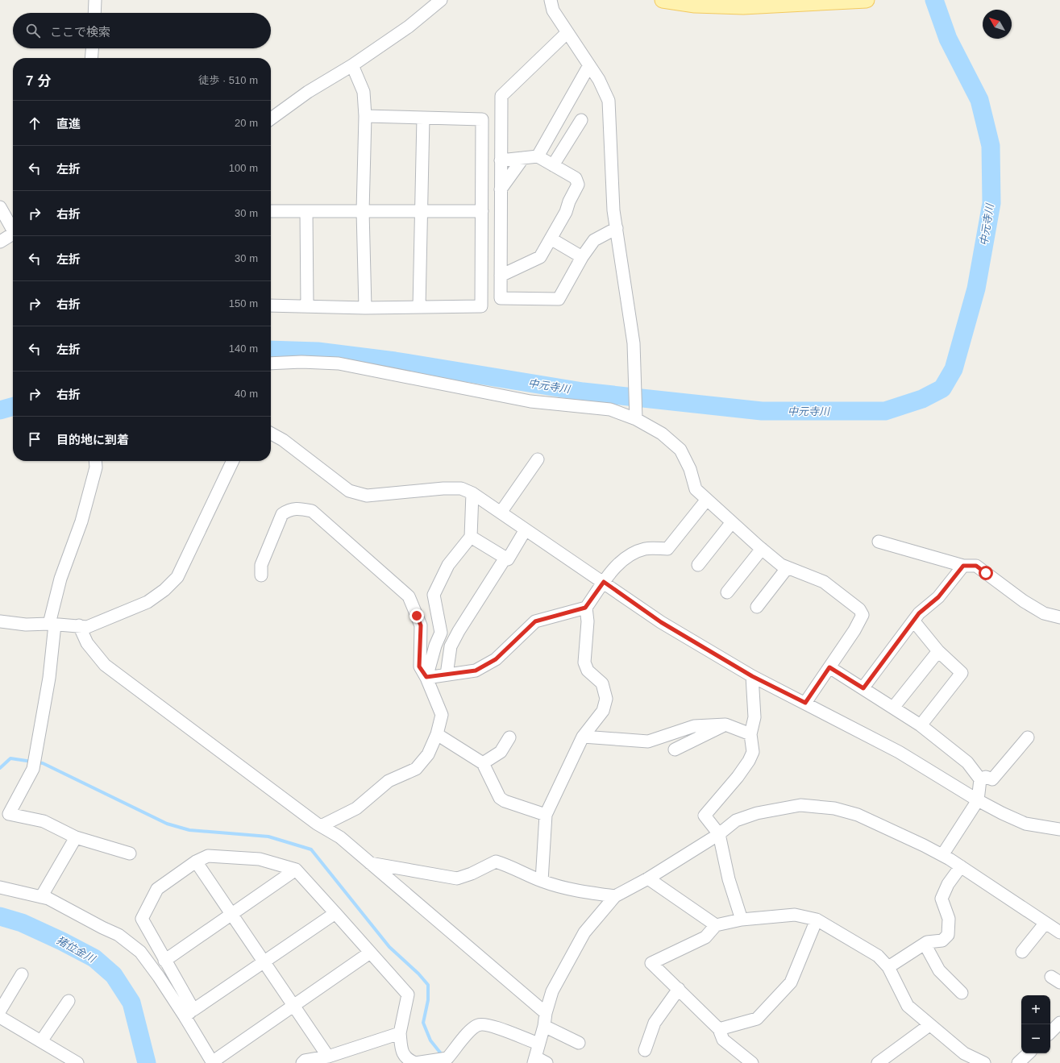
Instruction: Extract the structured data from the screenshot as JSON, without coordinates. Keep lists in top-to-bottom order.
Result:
{
  "water": ["中元寺川", "猪位金川"],
  "north": "top left",
  "page": {
    "search": "ここで検索",
    "heading": ["7 分", "徒歩 · 510 m"],
    "list": [
      ["直進", "20 m"],
      ["左折", "100 m"],
      ["右折", "30 m"],
      ["左折", "30 m"],
      ["右折", "150 m"],
      ["左折", "140 m"],
      ["右折", "40 m"],
      "目的地に到着"
    ],
    "map_buttons": ["+", "−"]
  }
}
